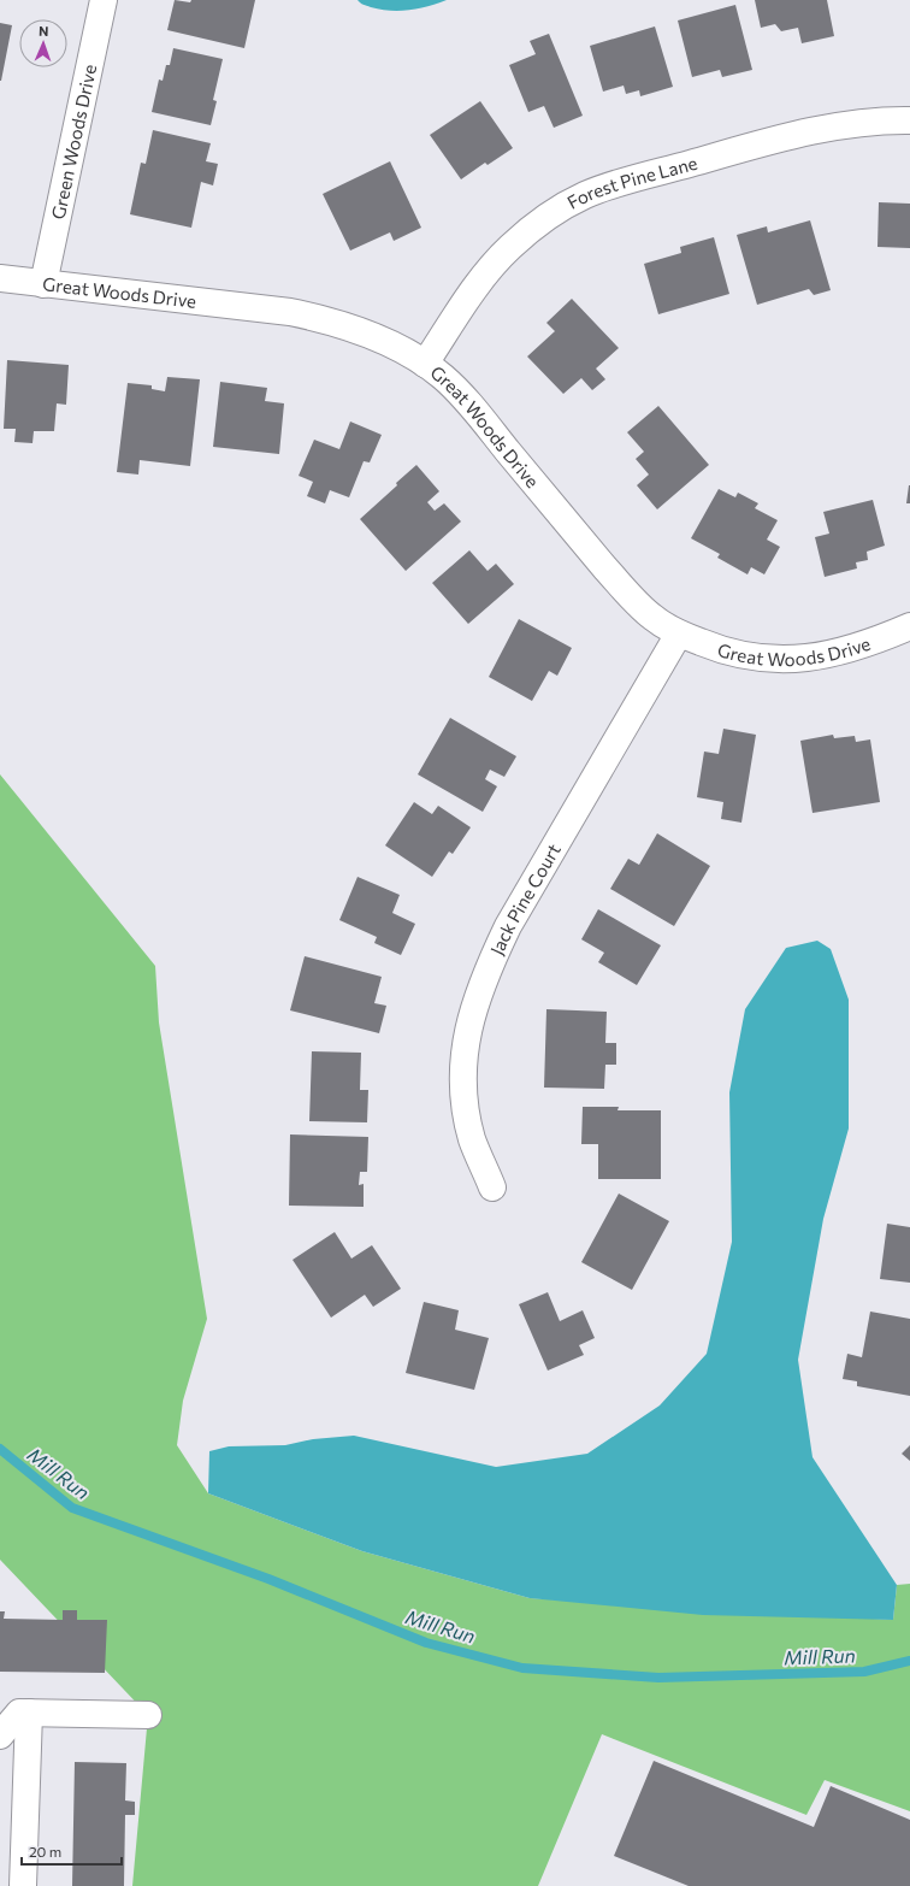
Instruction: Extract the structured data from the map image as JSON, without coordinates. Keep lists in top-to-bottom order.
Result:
{
  "streets": {
    "street": [
      "Green Woods Drive",
      "Forest Pine Lane",
      "Great Woods Drive",
      "Jack Pine Court"
    ]
  },
  "crossings": [
    ["Green Woods Drive", "Great Woods Drive"],
    ["Forest Pine Lane", "Great Woods Drive"],
    ["Great Woods Drive", "Jack Pine Court"]
  ],
  "water": ["Mill Run"],
  "scale_bar": "20 m",
  "north": "top"
}
